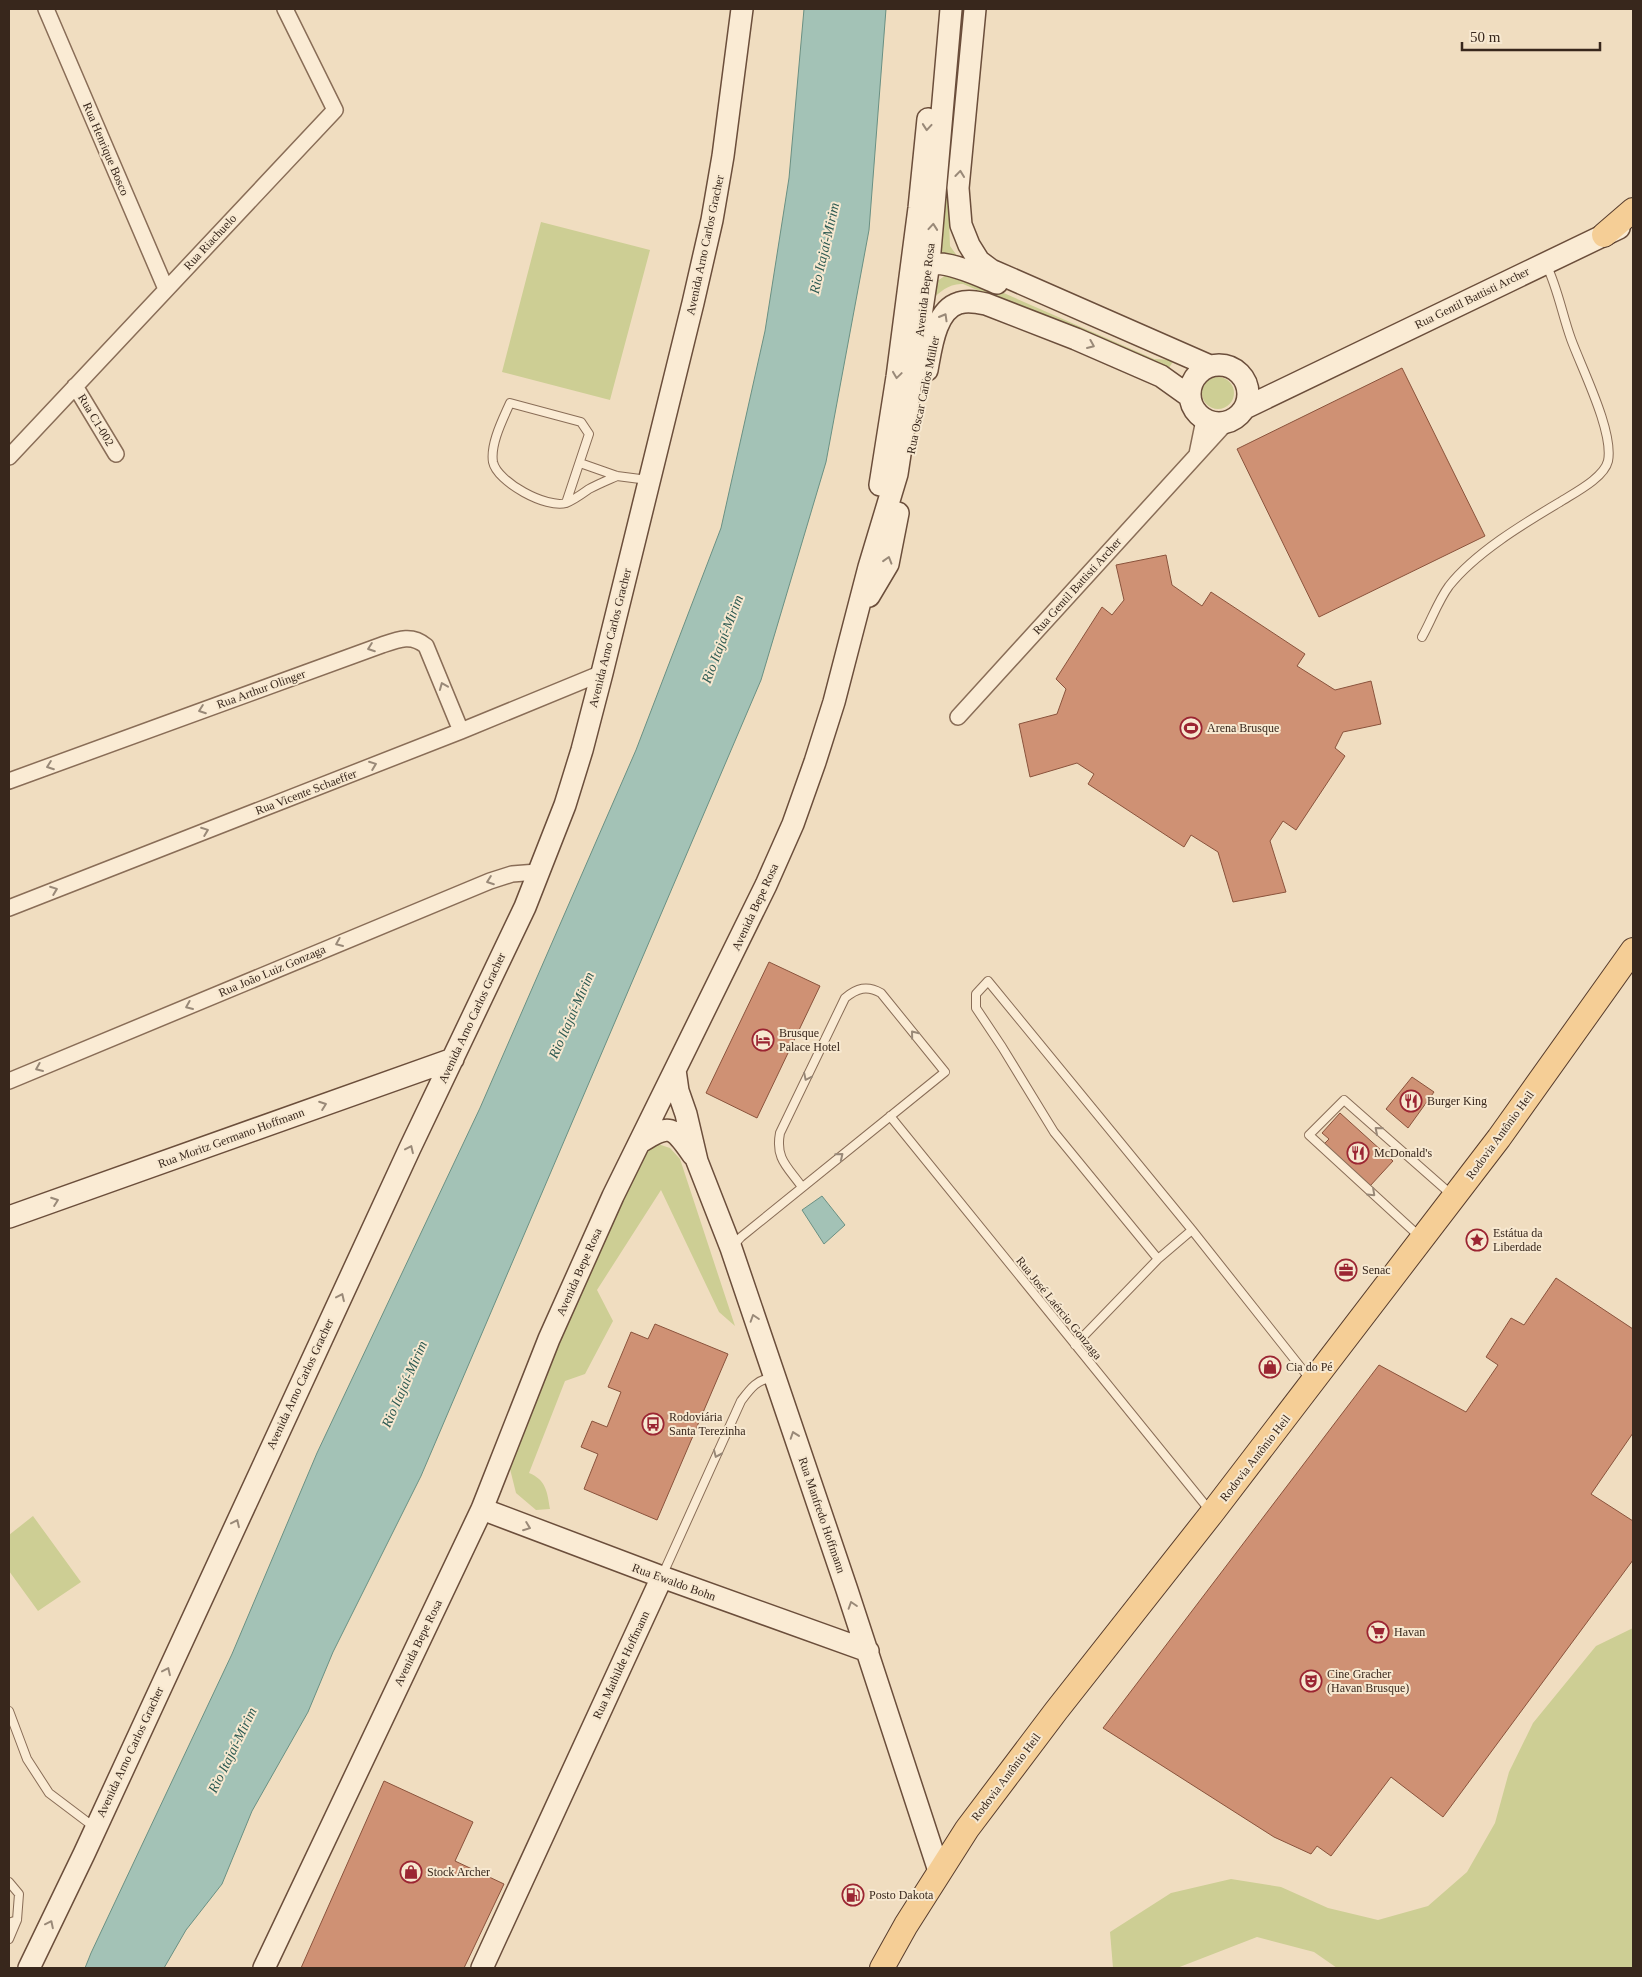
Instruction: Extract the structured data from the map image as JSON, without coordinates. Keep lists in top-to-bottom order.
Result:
{
  "streets": {
    "main road": [
      "Avenida Arno Carlos Gracher",
      "Avenida Bepe Rosa",
      "Rua Gentil Battisti Archer",
      "Rua Oscar Carlos Müller",
      "Rodovia Antônio Heil",
      "Rua Moritz Germano Hoffmann",
      "Rua Manfredo Hoffmann",
      "Rua Ewaldo Bohn",
      "Rua Mathilde Hoffmann"
    ],
    "street": [
      "Rua Henrique Bosco",
      "Rua Riachuelo",
      "Rua C1-002",
      "Rua Arthur Olinger",
      "Rua Vicente Schaeffer",
      "Rua João Luiz Gonzaga"
    ],
    "lane": ["Rua José Laércio Gonzaga"]
  },
  "crossings": [
    ["Rua Henrique Bosco", "Rua Riachuelo"],
    ["Rua Riachuelo", "Rua C1-002"],
    ["Avenida Arno Carlos Gracher", "Rua Vicente Schaeffer"],
    ["Avenida Arno Carlos Gracher", "Rua João Luiz Gonzaga"],
    ["Avenida Arno Carlos Gracher", "Rua Moritz Germano Hoffmann"],
    ["Avenida Bepe Rosa", "Rua Oscar Carlos Müller"],
    ["Avenida Bepe Rosa", "Rua Manfredo Hoffmann"],
    ["Avenida Bepe Rosa", "Rua Ewaldo Bohn"],
    ["Rua Gentil Battisti Archer", "Rua Oscar Carlos Müller"],
    ["Rua Arthur Olinger", "Rua Vicente Schaeffer"],
    ["Rodovia Antônio Heil", "Rua José Laércio Gonzaga"],
    ["Rodovia Antônio Heil", "Rua Manfredo Hoffmann"],
    ["Rua Manfredo Hoffmann", "Rua Ewaldo Bohn"],
    ["Rua Manfredo Hoffmann", "Rua Mathilde Hoffmann"],
    ["Rua Ewaldo Bohn", "Rua Mathilde Hoffmann"]
  ],
  "one_way": [
    "Avenida Arno Carlos Gracher",
    "Rua Arthur Olinger",
    "Rua Vicente Schaeffer",
    "Rua João Luiz Gonzaga",
    "Rua Moritz Germano Hoffmann",
    "Rua Manfredo Hoffmann",
    "Rua Ewaldo Bohn"
  ],
  "water": ["Rio Itajaí-Mirim"],
  "places": {
    "sports": ["Arena Brusque"],
    "hotel": ["Brusque Palace Hotel"],
    "restaurant": ["Burger King", "McDonald's"],
    "place": ["Estátua da Liberdade"],
    "office": ["Senac"],
    "shop": ["Cia do Pé", "Stock Archer"],
    "bus stop": ["Rodoviária Santa Terezinha"],
    "supermarket": ["Havan"],
    "theatre": ["Cine Gracher (Havan Brusque)"],
    "fuel station": ["Posto Dakota"]
  },
  "scale_bar": "50 m"
}
